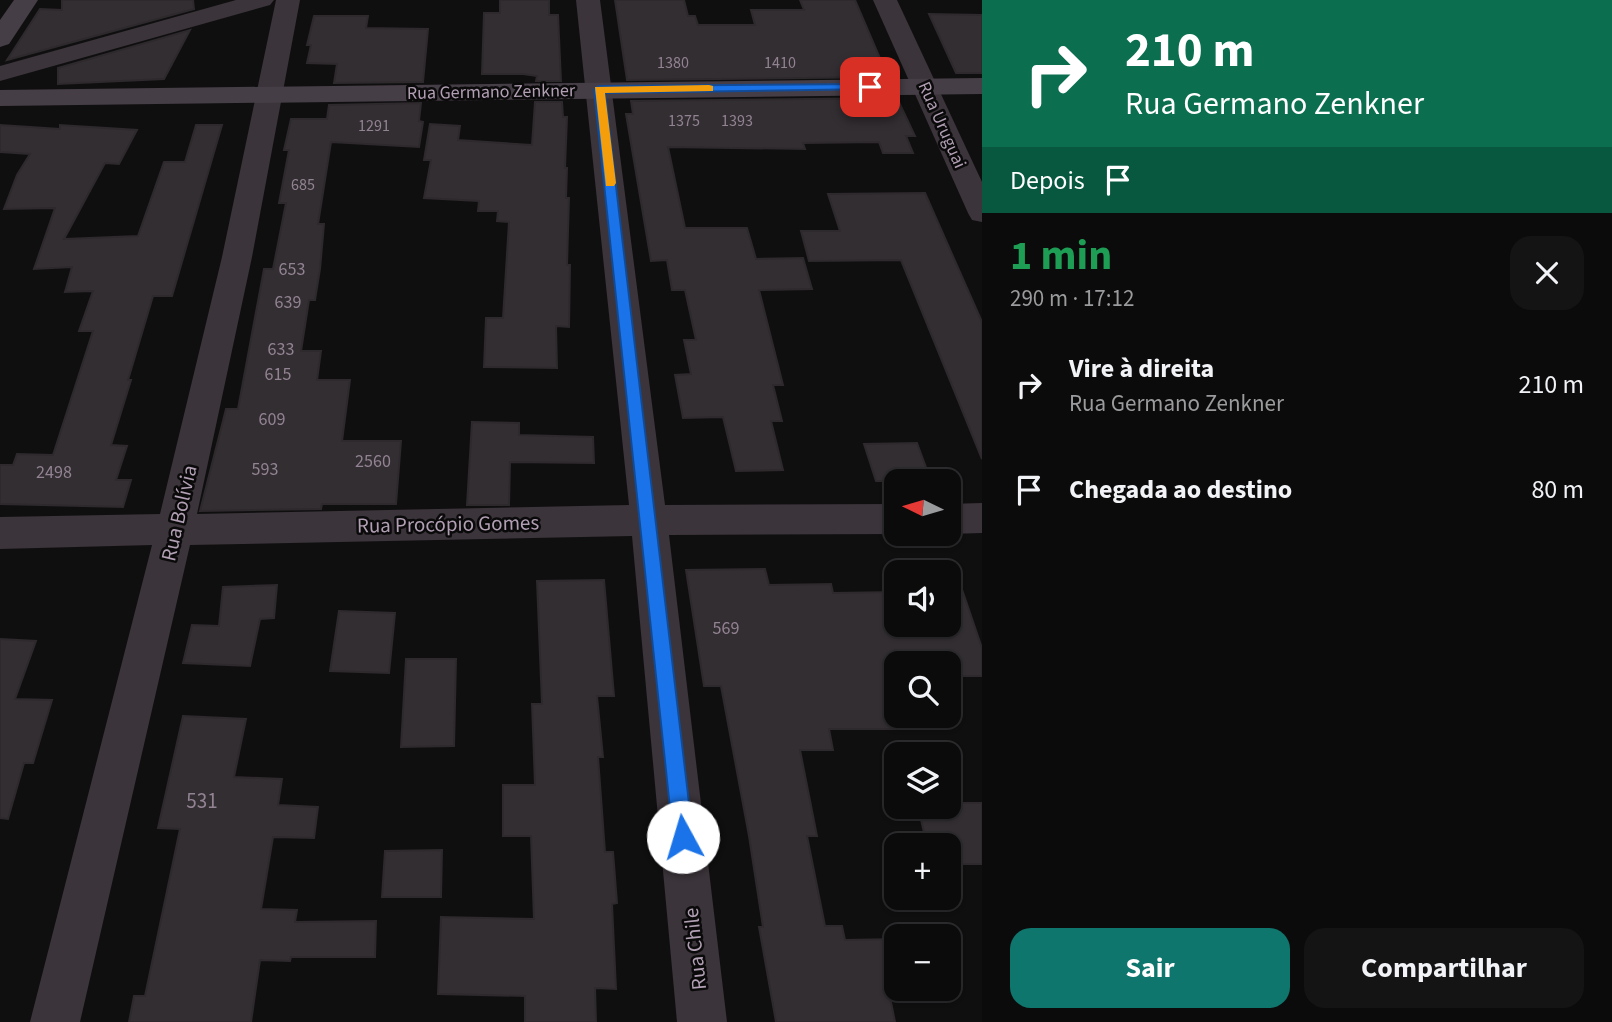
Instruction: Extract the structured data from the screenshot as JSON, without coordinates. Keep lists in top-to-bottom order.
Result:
{
  "streets": {
    "street": [
      "Rua Germano Zenkner",
      "Rua Uruguai",
      "Rua Bolívia",
      "Rua Procópio Gomes",
      "Rua Chile"
    ]
  },
  "crossings": [
    ["Rua Germano Zenkner", "Rua Uruguai"],
    ["Rua Germano Zenkner", "Rua Bolívia"],
    ["Rua Germano Zenkner", "Rua Chile"],
    ["Rua Bolívia", "Rua Procópio Gomes"],
    ["Rua Procópio Gomes", "Rua Chile"]
  ],
  "house_numbers": [
    "1380",
    "1410",
    "1375",
    "1393",
    "1291",
    "685",
    "653",
    "639",
    "633",
    "615",
    "609",
    "2560",
    "593",
    "2498",
    "569",
    "531"
  ],
  "north": "left",
  "page": {
    "turn": ["210 m", "Rua Germano Zenkner"],
    "then": "Depois",
    "heading": ["1 min", "290 m · 17:12"],
    "list": [
      {
        "name": "Vire à direita",
        "note": "Rua Germano Zenkner",
        "value": "210 m"
      },
      {
        "name": "Chegada ao destino",
        "value": "80 m"
      }
    ],
    "map_buttons": ["+", "−"],
    "buttons": ["Sair", "Compartilhar"]
  }
}
